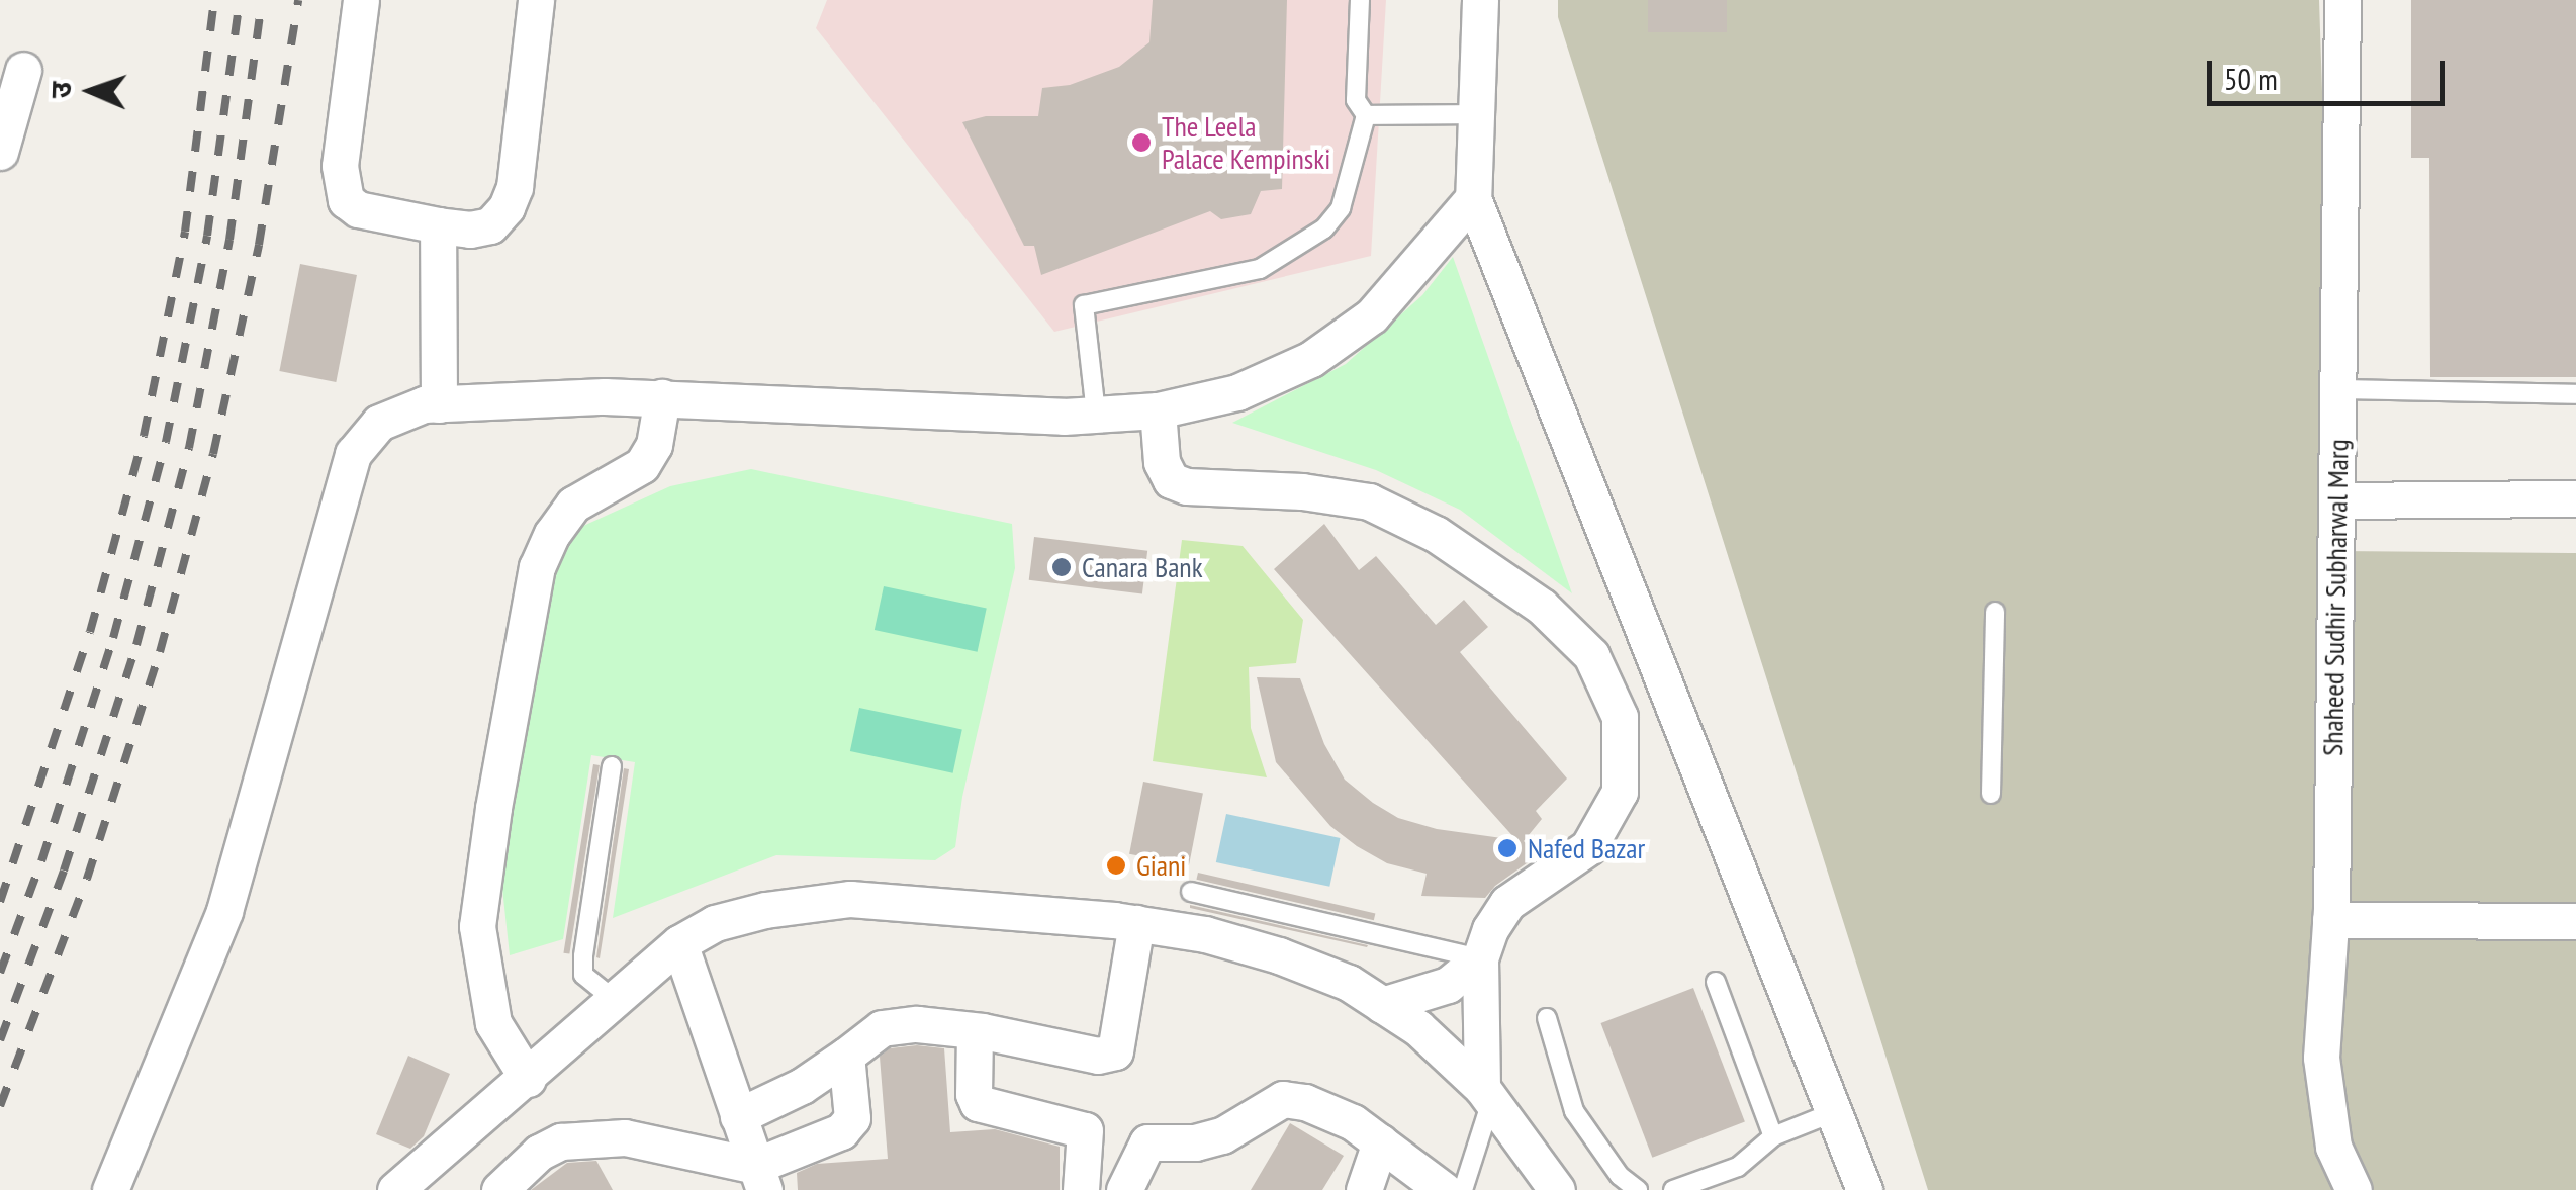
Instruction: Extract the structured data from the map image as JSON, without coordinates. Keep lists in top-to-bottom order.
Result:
{
  "streets": {
    "street": ["Shaheed Sudhir Subharwal Marg"]
  },
  "places": [
    "The Leela Palace Kempinski",
    "Canara Bank",
    "Nafed Bazar",
    "Giani"
  ],
  "scale_bar": "50 m",
  "north": "left"
}
